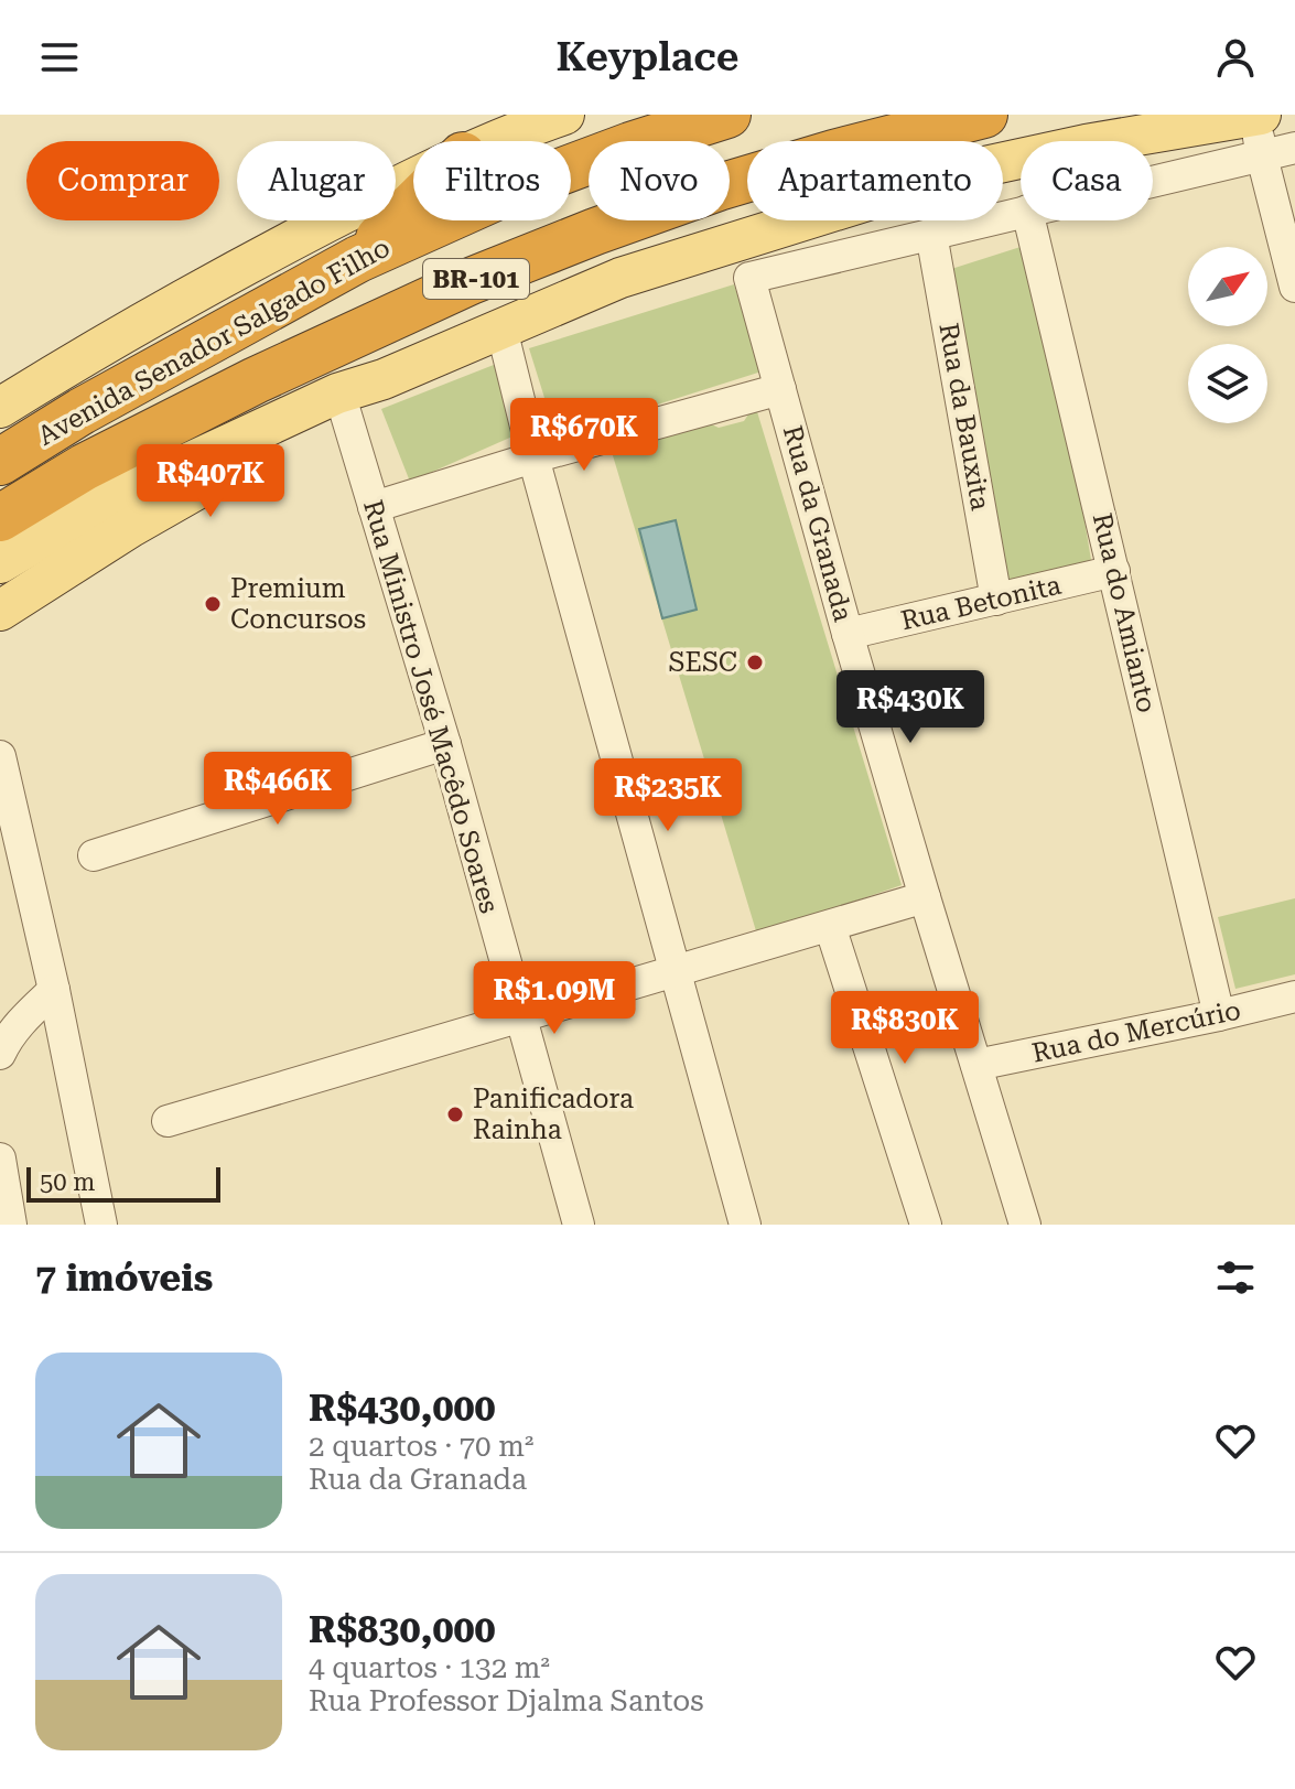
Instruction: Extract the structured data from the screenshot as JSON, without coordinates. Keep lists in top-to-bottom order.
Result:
{
  "streets": {
    "highway": ["BR-101", "Avenida Senador Salgado Filho"],
    "street": [
      "Rua da Bauxita",
      "Rua da Granada",
      "Rua Betonita",
      "Rua do Amianto",
      "Rua Ministro José Macêdo Soares",
      "Rua do Mercúrio"
    ]
  },
  "crossings": [
    ["Rua da Bauxita", "Rua da Granada"],
    ["Rua da Bauxita", "Rua Betonita"],
    ["Rua da Granada", "Rua Betonita"],
    ["Rua da Granada", "Rua do Mercúrio"],
    ["Rua Betonita", "Rua do Amianto"],
    ["Rua do Amianto", "Rua do Mercúrio"]
  ],
  "places": ["Premium Concursos", "SESC", "Panificadora Rainha"],
  "scale_bar": "50 m",
  "north": "top right",
  "page": {
    "header": "Keyplace",
    "chip": [
      "Comprar",
      "Alugar",
      "Filtros",
      "Novo",
      "Apartamento",
      "Casa"
    ],
    "price": [
      "R$670K",
      "R$407K",
      "R$430K",
      "R$466K",
      "R$235K",
      "R$1.09M",
      "R$830K"
    ],
    "scale": "50 m",
    "heading": "7 imóveis",
    "list": [
      {
        "name": "R$430,000",
        "note": "2 quartos · 70 m² · Rua da Granada"
      },
      {
        "name": "R$830,000",
        "note": "4 quartos · 132 m² · Rua Professor Djalma Santos"
      }
    ]
  }
}
